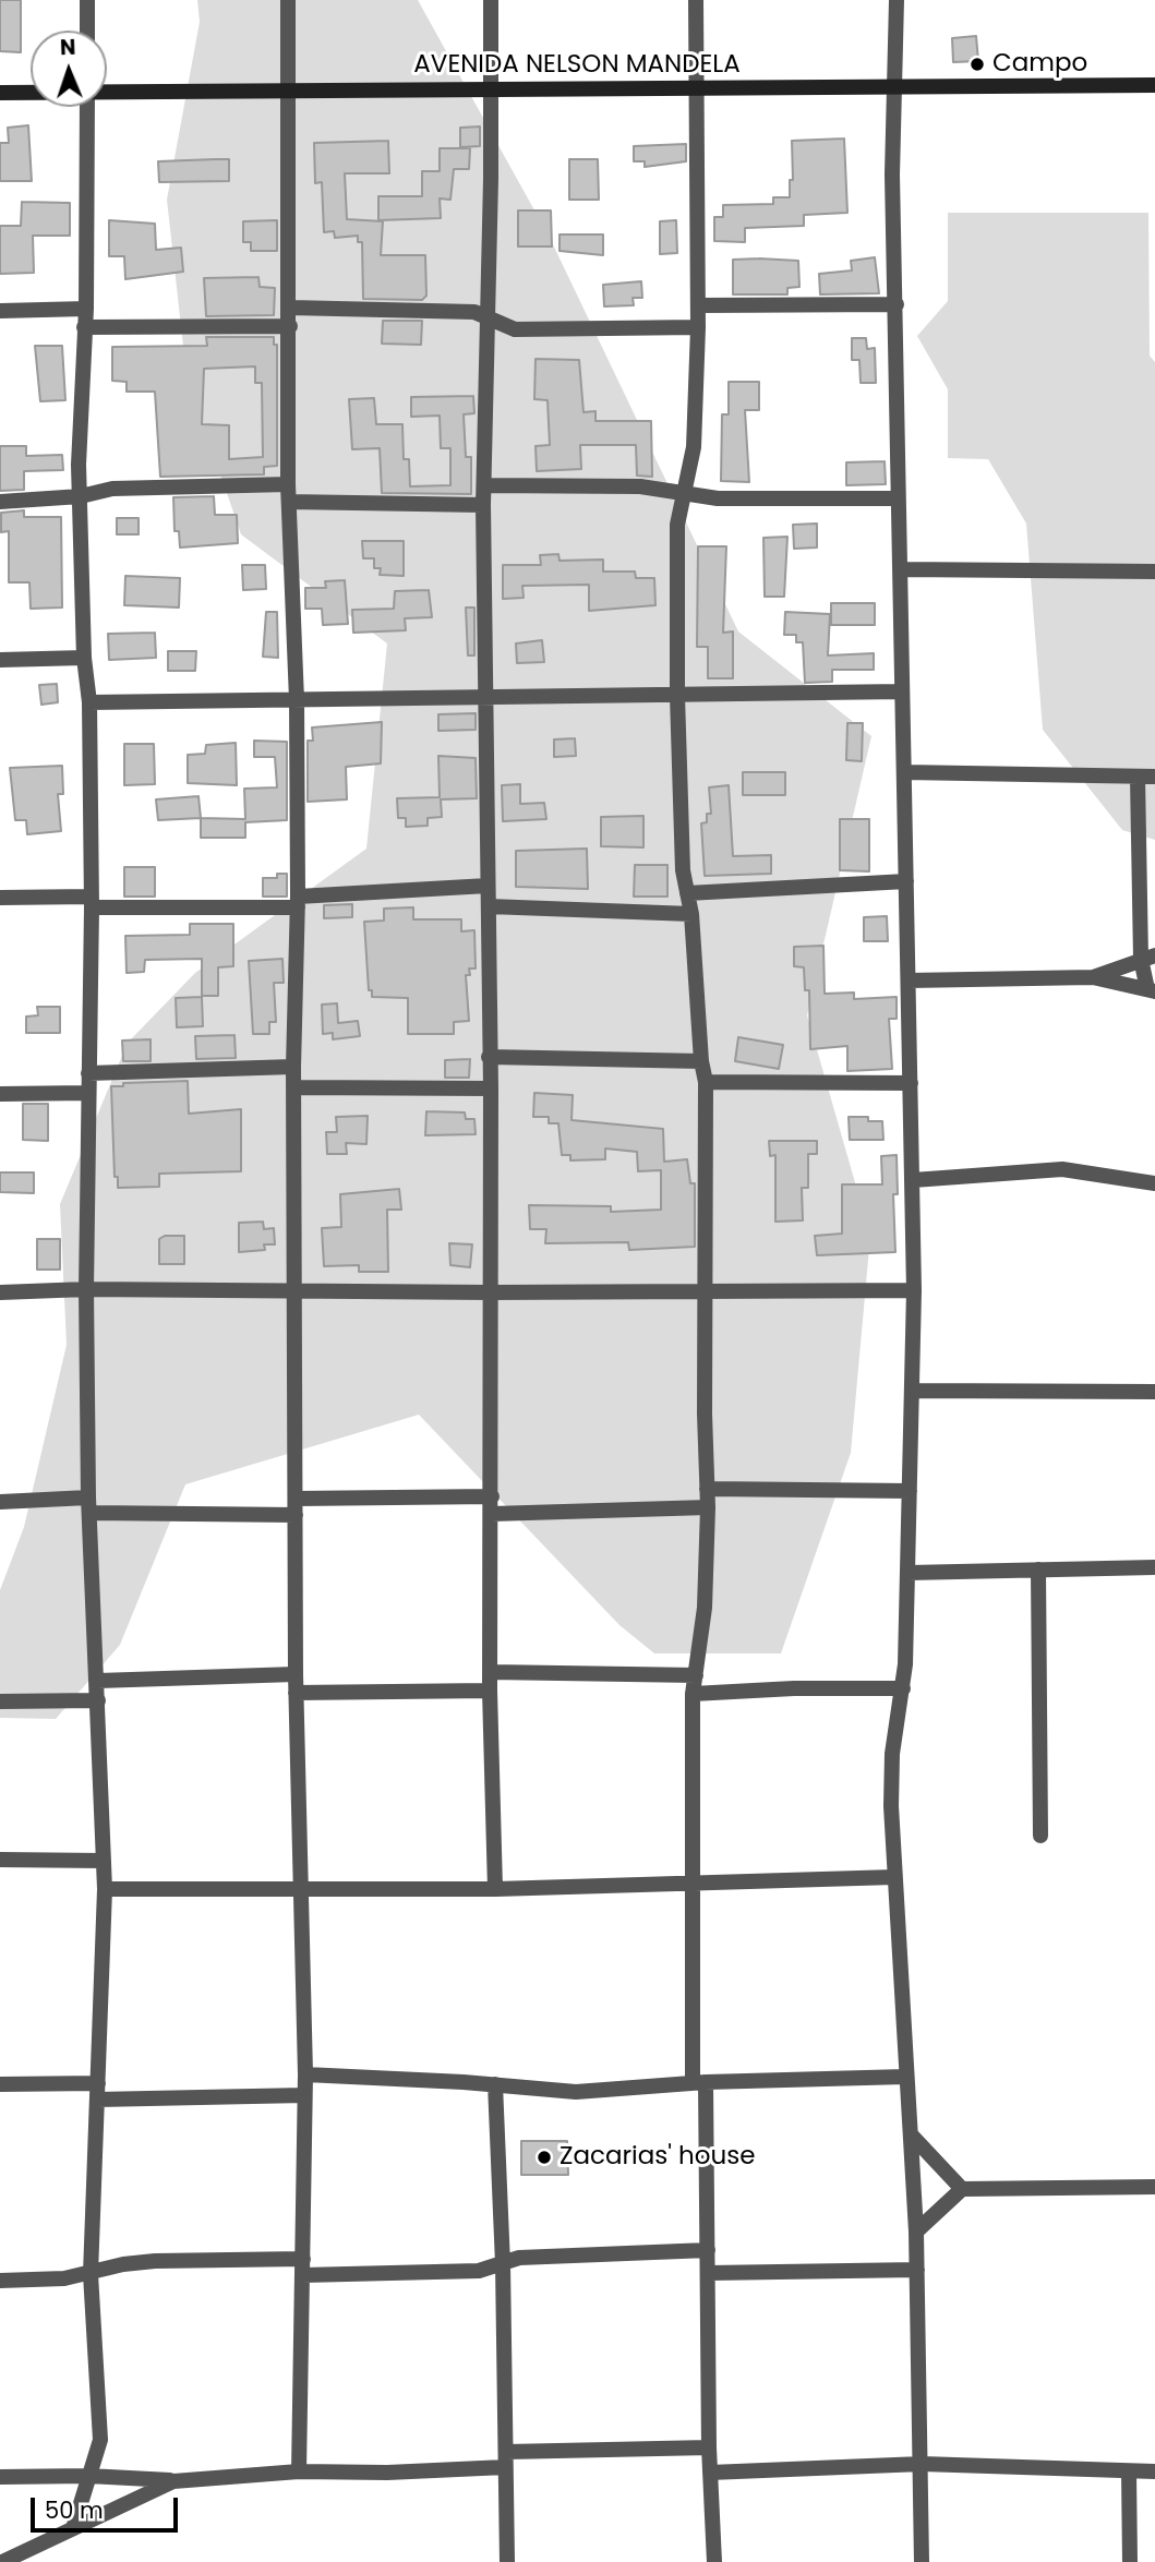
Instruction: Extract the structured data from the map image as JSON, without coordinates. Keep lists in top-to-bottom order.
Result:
{
  "streets": {
    "street": ["AVENIDA NELSON MANDELA"]
  },
  "places": ["Campo", "Zacarias' house"],
  "scale_bar": "50 m",
  "north": "top"
}
